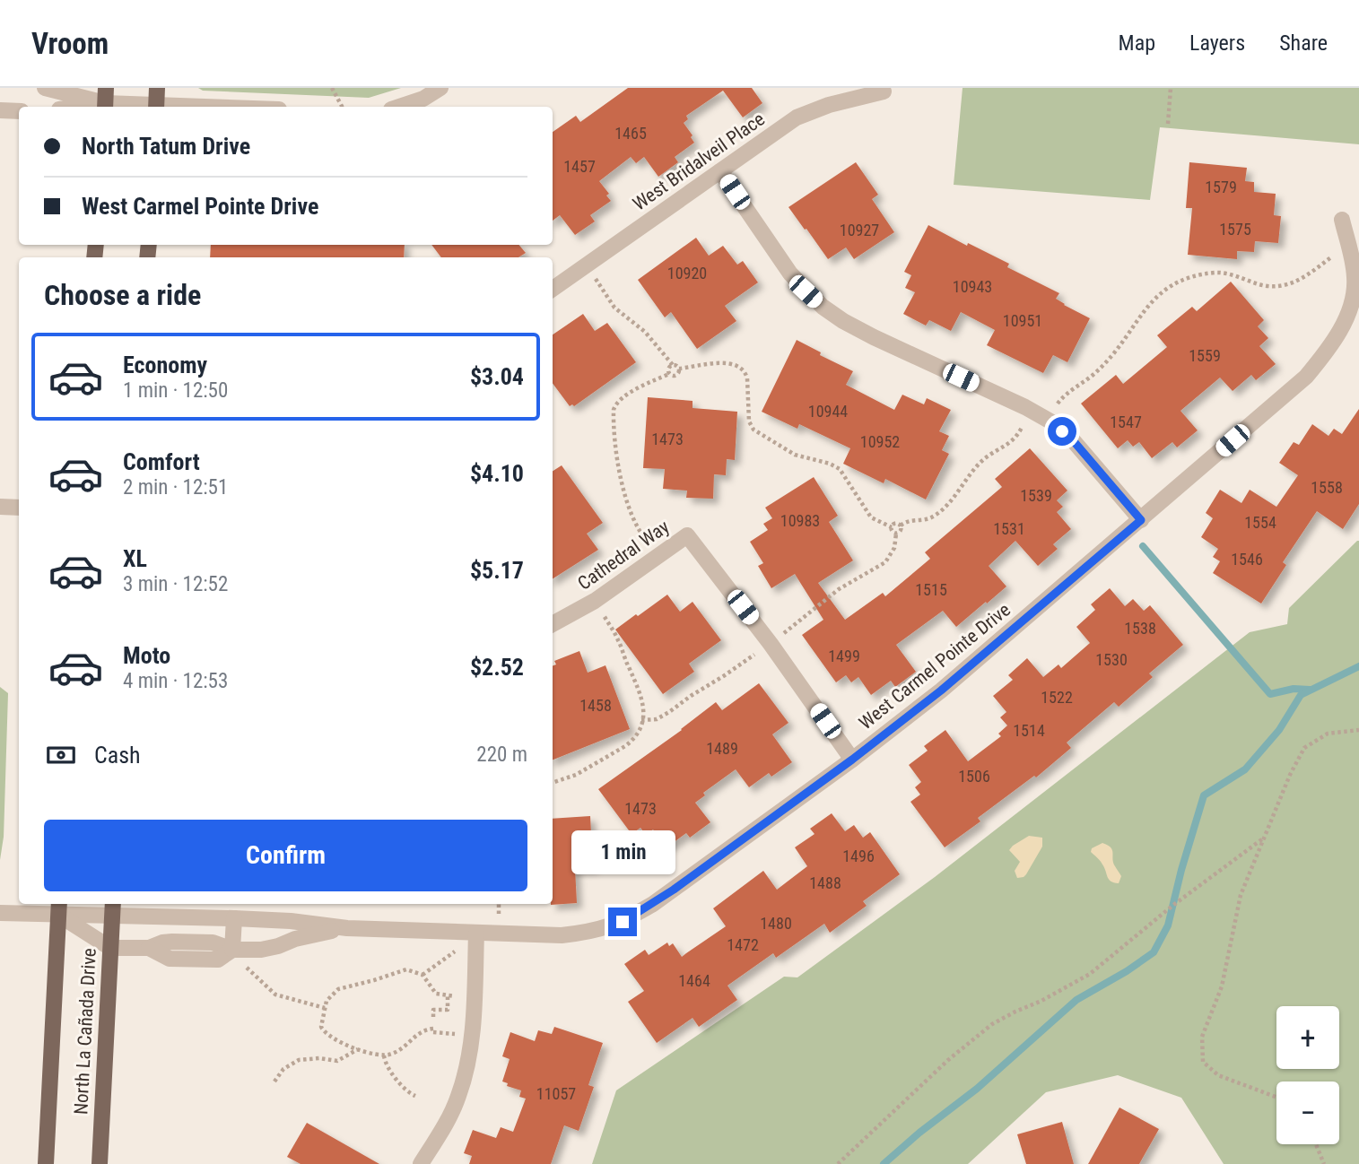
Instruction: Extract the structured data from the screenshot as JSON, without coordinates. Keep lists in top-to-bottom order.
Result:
{
  "streets": {
    "main road": ["North La Cañada Drive"],
    "street": ["West Bridalveil Place", "Cathedral Way", "West Carmel Pointe Drive"]
  },
  "crossings": [
    ["Cathedral Way", "West Carmel Pointe Drive"],
    ["West Carmel Pointe Drive", "North La Cañada Drive"]
  ],
  "house_numbers": [
    "1465",
    "1457",
    "1579",
    "1575",
    "10927",
    "10920",
    "10943",
    "10951",
    "1559",
    "10944",
    "1547",
    "1473",
    "10952",
    "1558",
    "1539",
    "10983",
    "1554",
    "1531",
    "1546",
    "1515",
    "1538",
    "1499",
    "1530",
    "1522",
    "1458",
    "1514",
    "1489",
    "1506",
    "1473",
    "1496",
    "1488",
    "1480",
    "1472",
    "1464",
    "11057"
  ],
  "page": {
    "header": "Vroom",
    "nav": ["Map", "Layers", "Share"],
    "banner": ["North Tatum Drive", "West Carmel Pointe Drive"],
    "heading": "Choose a ride",
    "list": [
      {
        "name": "Economy",
        "note": "1 min · 12:50",
        "value": "$3.04"
      },
      {
        "name": "Comfort",
        "note": "2 min · 12:51",
        "value": "$4.10"
      },
      {
        "name": "XL",
        "note": "3 min · 12:52",
        "value": "$5.17"
      },
      {
        "name": "Moto",
        "note": "4 min · 12:53",
        "value": "$2.52"
      }
    ],
    "pay": ["Cash", "220 m"],
    "buttons": "Confirm",
    "bubble": "1 min",
    "map_buttons": ["+", "−"]
  }
}
